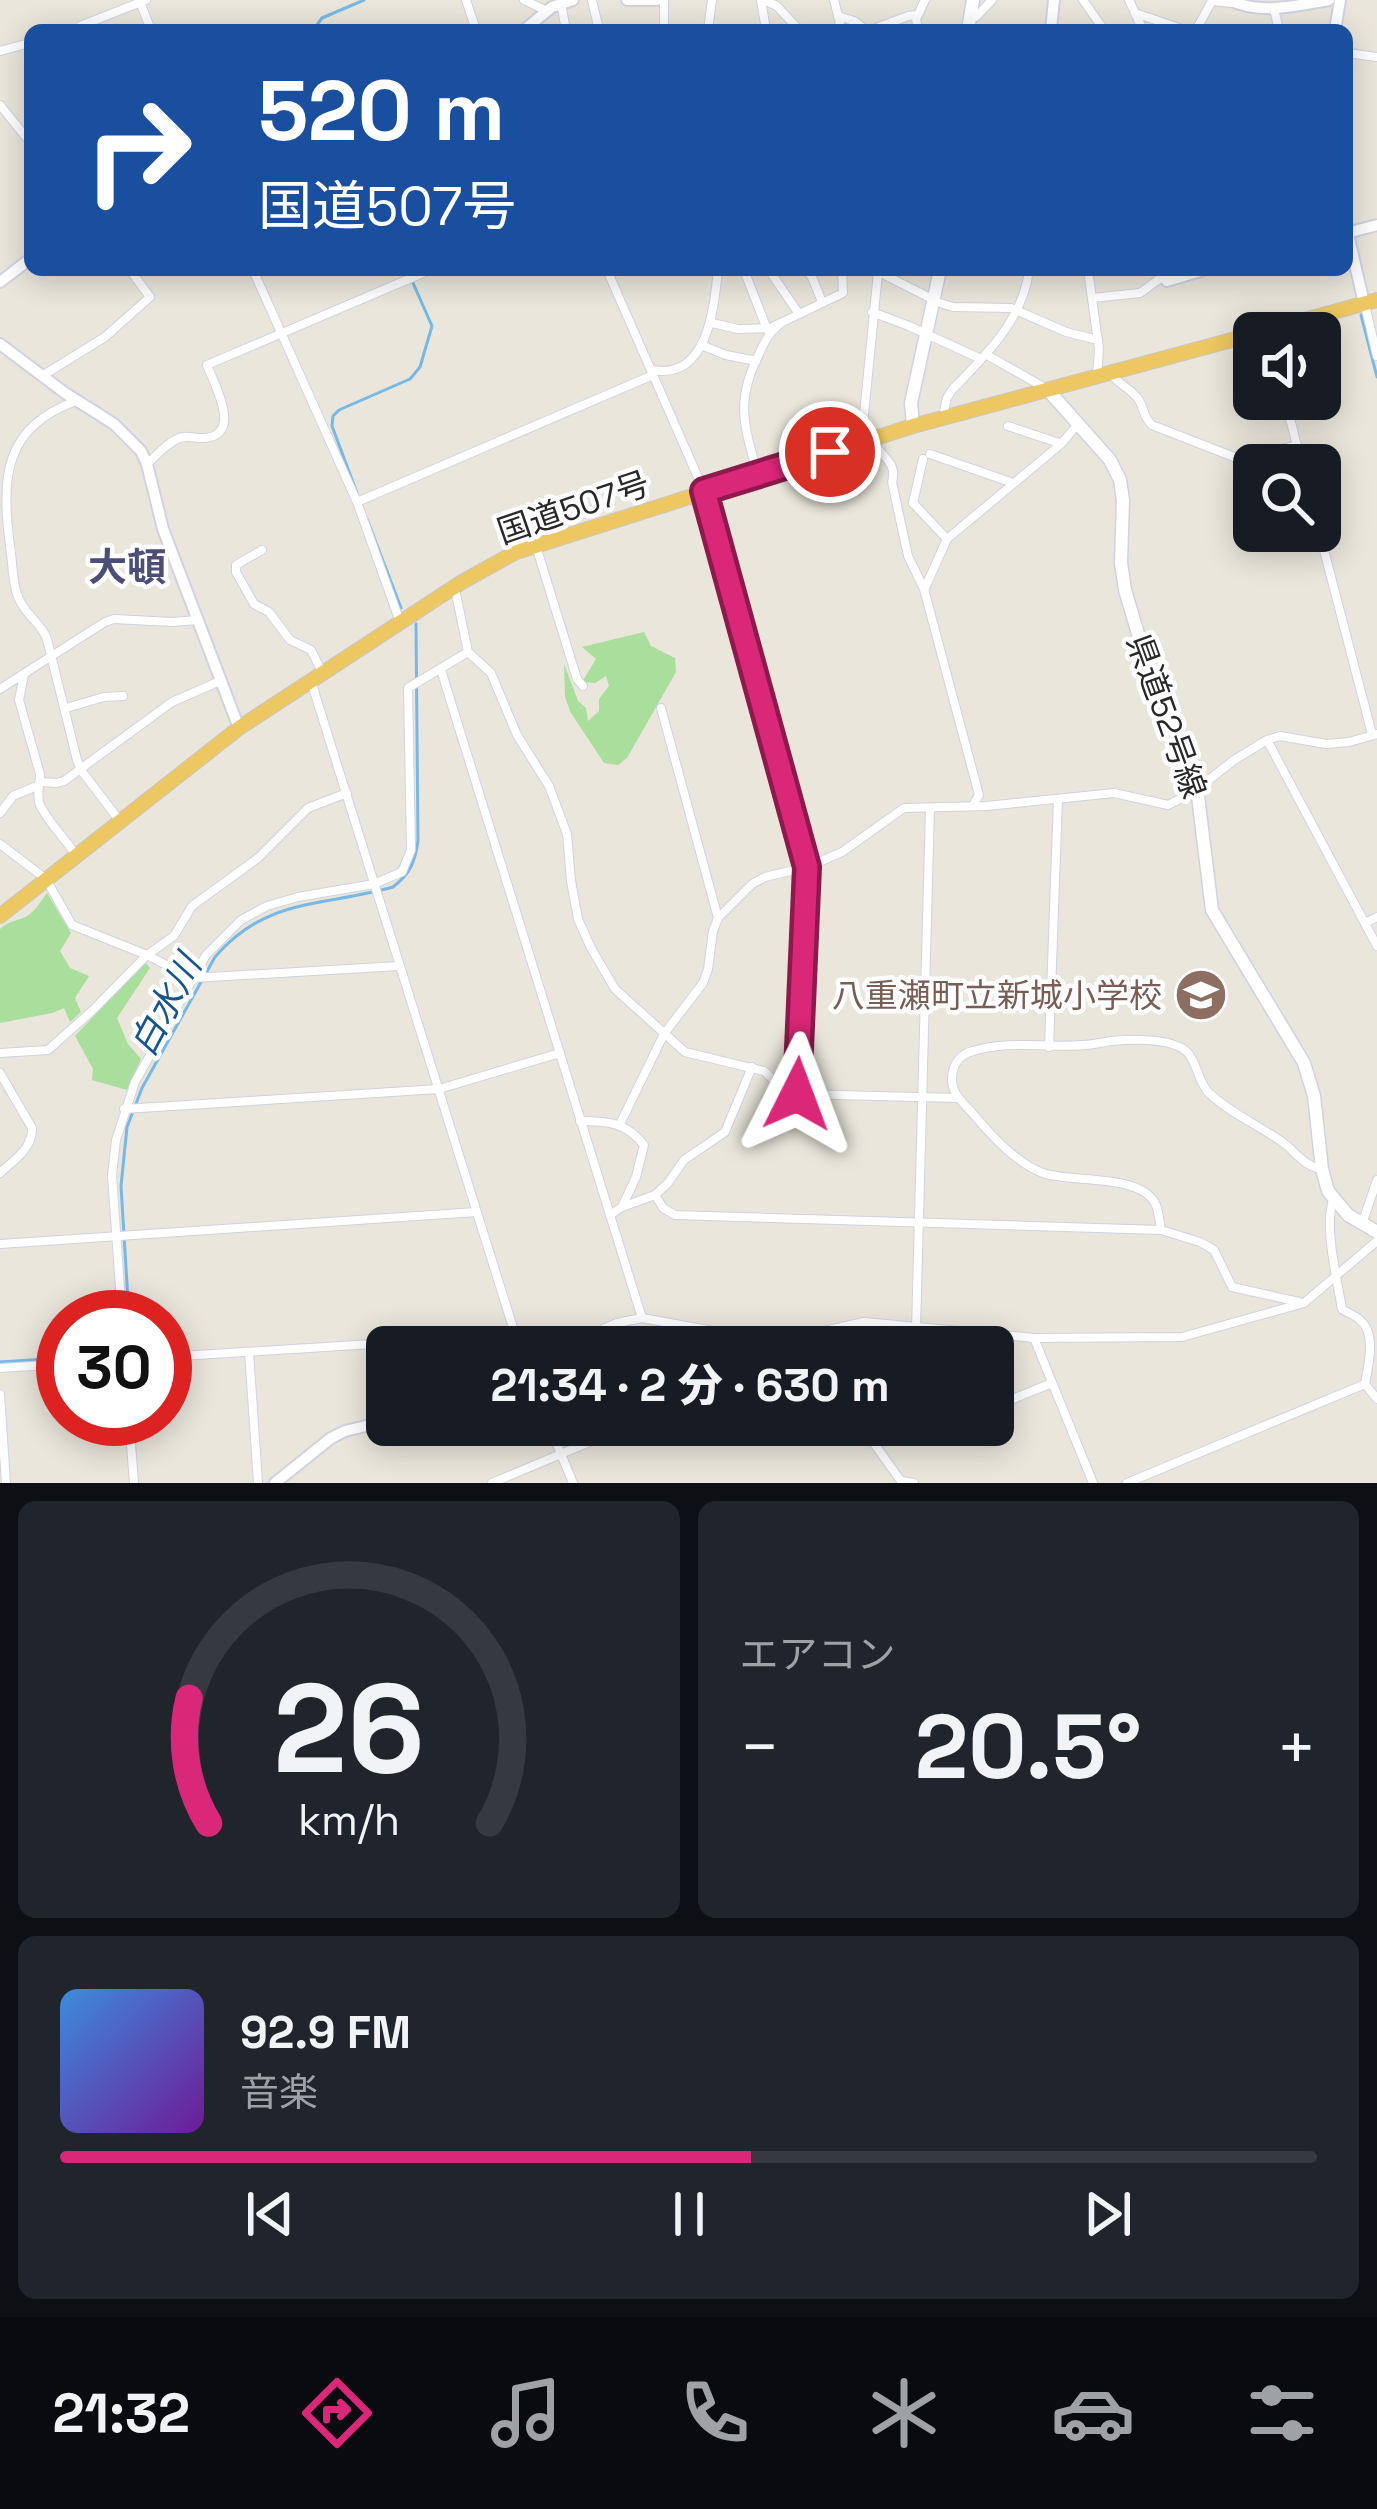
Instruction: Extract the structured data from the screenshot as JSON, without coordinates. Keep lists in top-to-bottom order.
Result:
{
  "streets": {
    "highway": ["国道507号"],
    "main road": ["県道52号線"]
  },
  "crossings": [
    ["国道507号", "県道52号線"]
  ],
  "districts": ["大頓"],
  "water": ["白水川"],
  "places": {
    "school or university": ["八重瀬町立新城小学校"]
  },
  "page": {
    "turn": ["520 m", "国道507号"],
    "limit": "30",
    "trip": "21:34 · 2 分 · 630 m",
    "tile": "エアコン",
    "heat": ["−", "20.5°", "+"],
    "song": ["92.9 FM", "音楽"],
    "tabs": "21:32",
    "gauge": ["26", "km/h"]
  }
}
